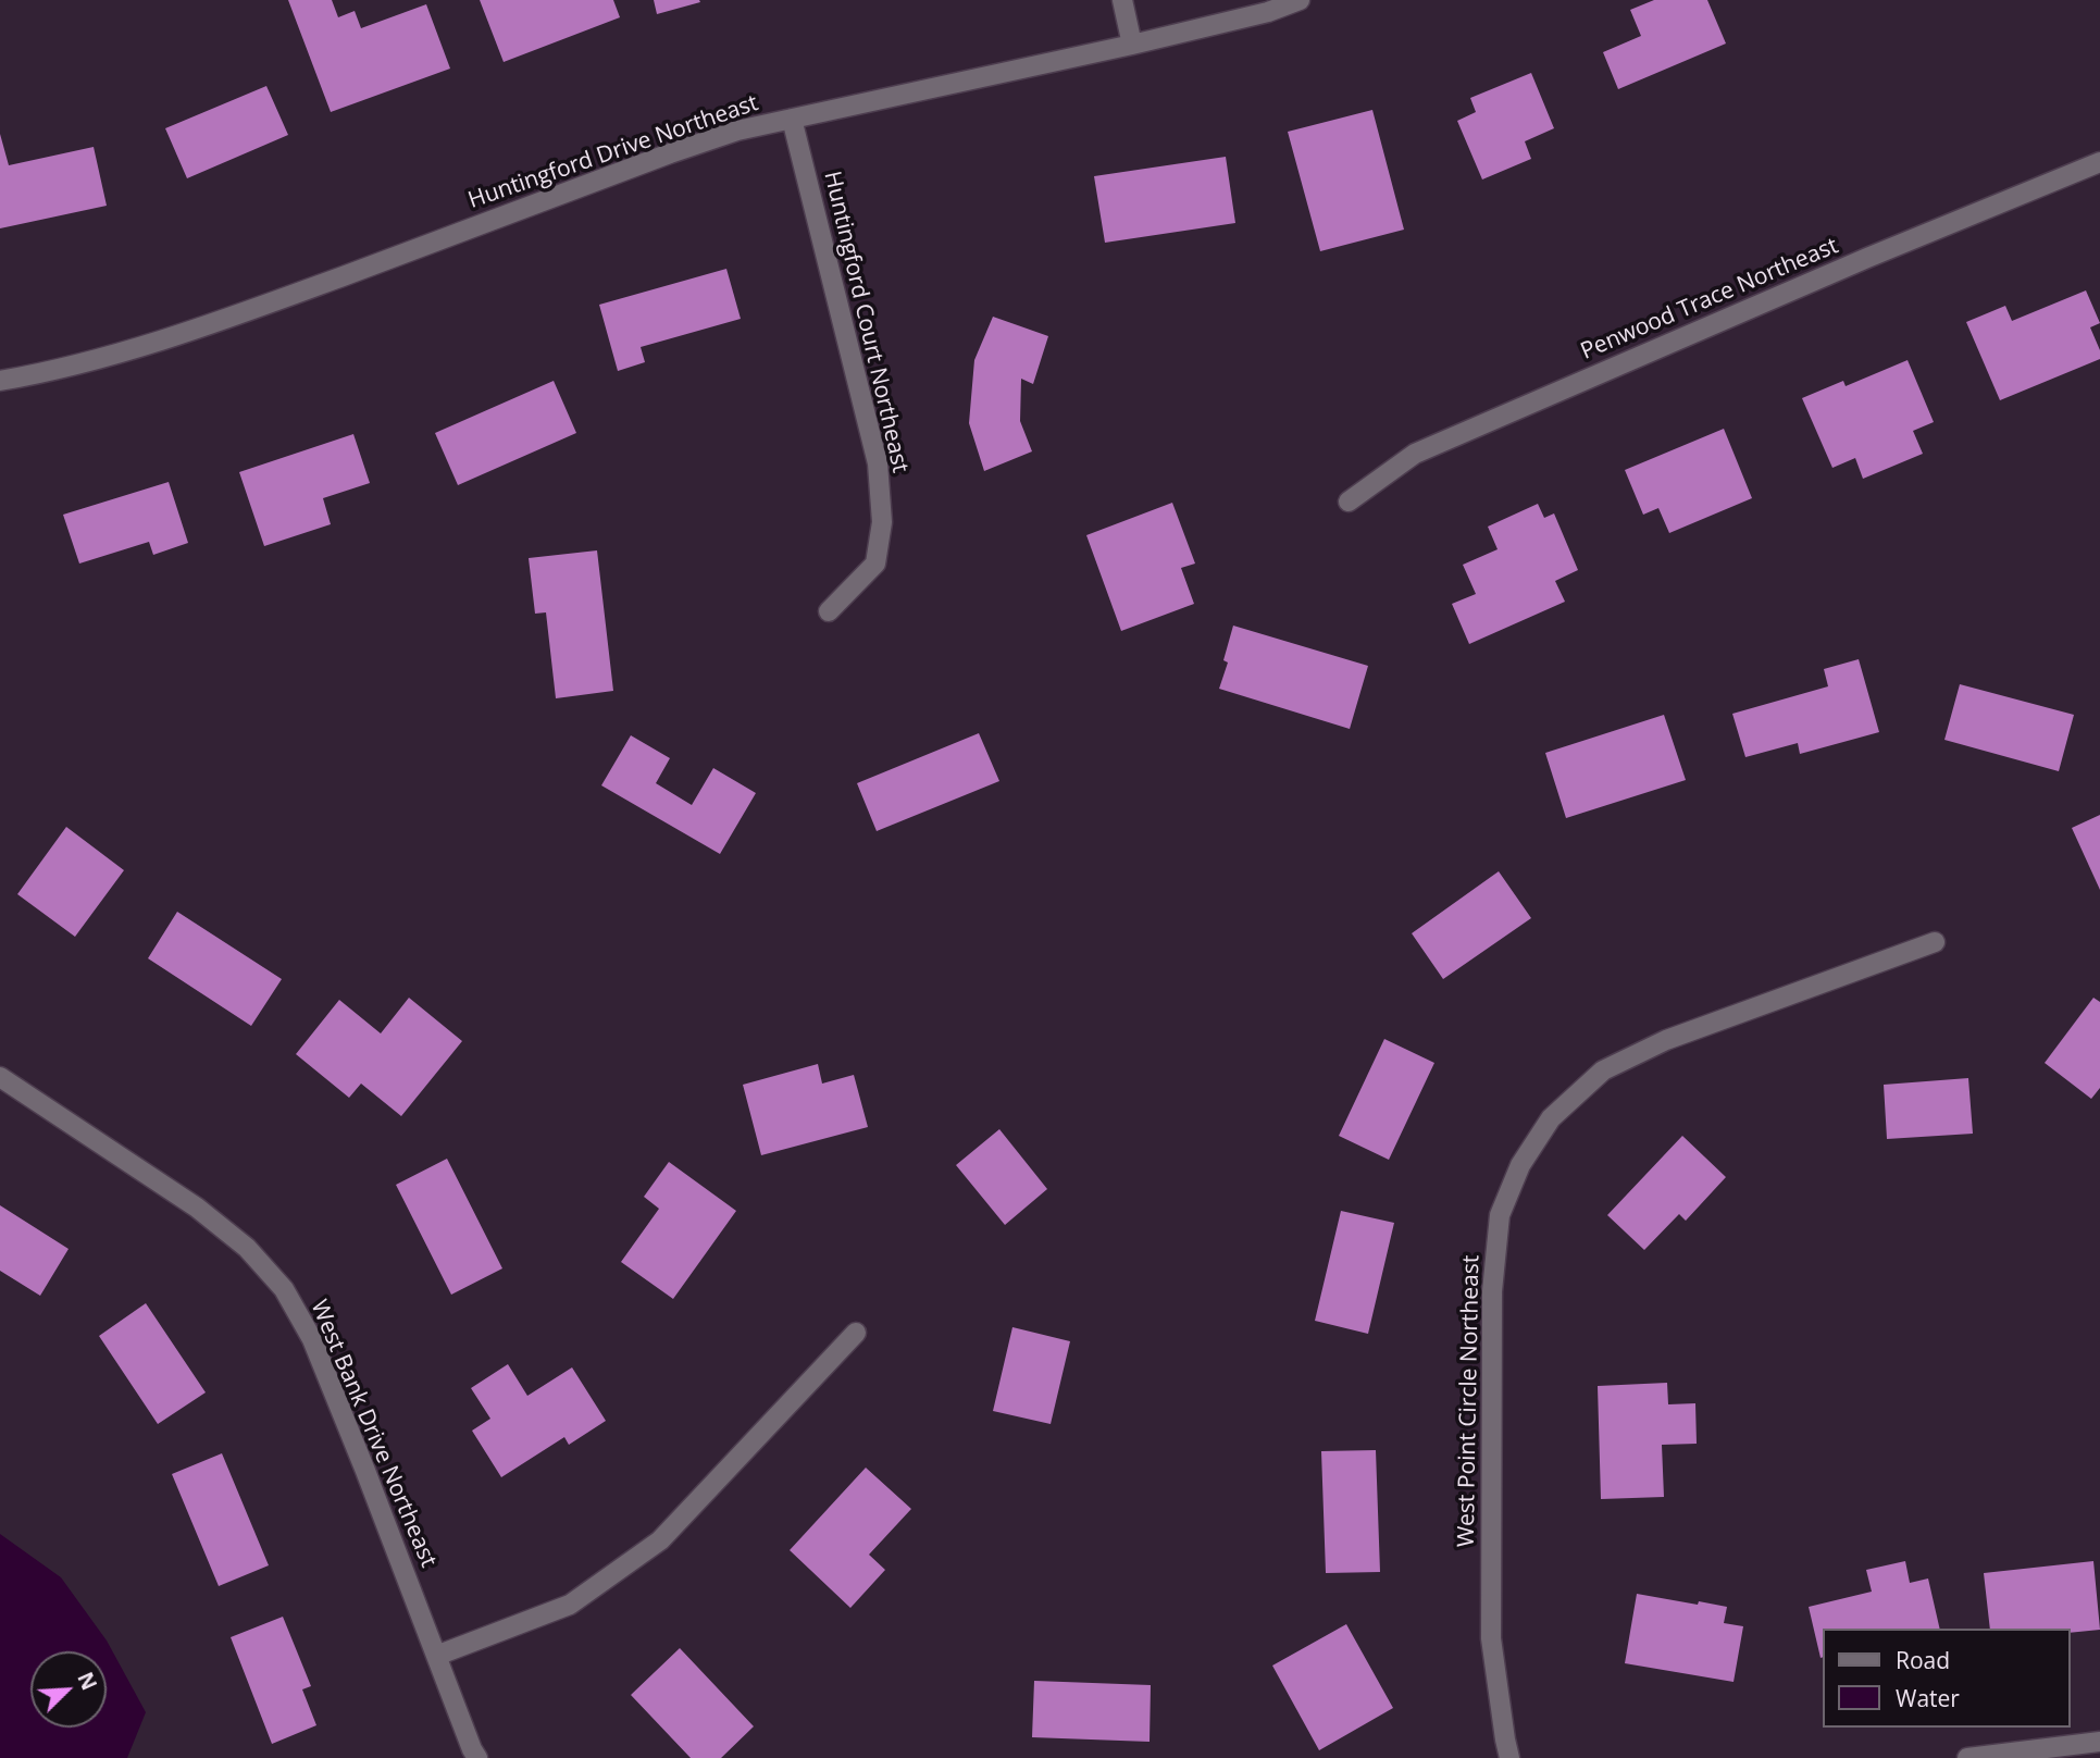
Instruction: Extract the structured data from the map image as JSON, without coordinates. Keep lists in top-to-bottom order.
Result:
{
  "streets": {
    "street": [
      "Huntingford Drive Northeast",
      "Penwood Trace Northeast",
      "Huntingford Court Northeast",
      "West Point Circle Northeast",
      "West Bank Drive Northeast"
    ]
  },
  "crossings": [
    ["Huntingford Drive Northeast", "Huntingford Court Northeast"]
  ],
  "legend": ["Road", "Water"],
  "north": "top right"
}
